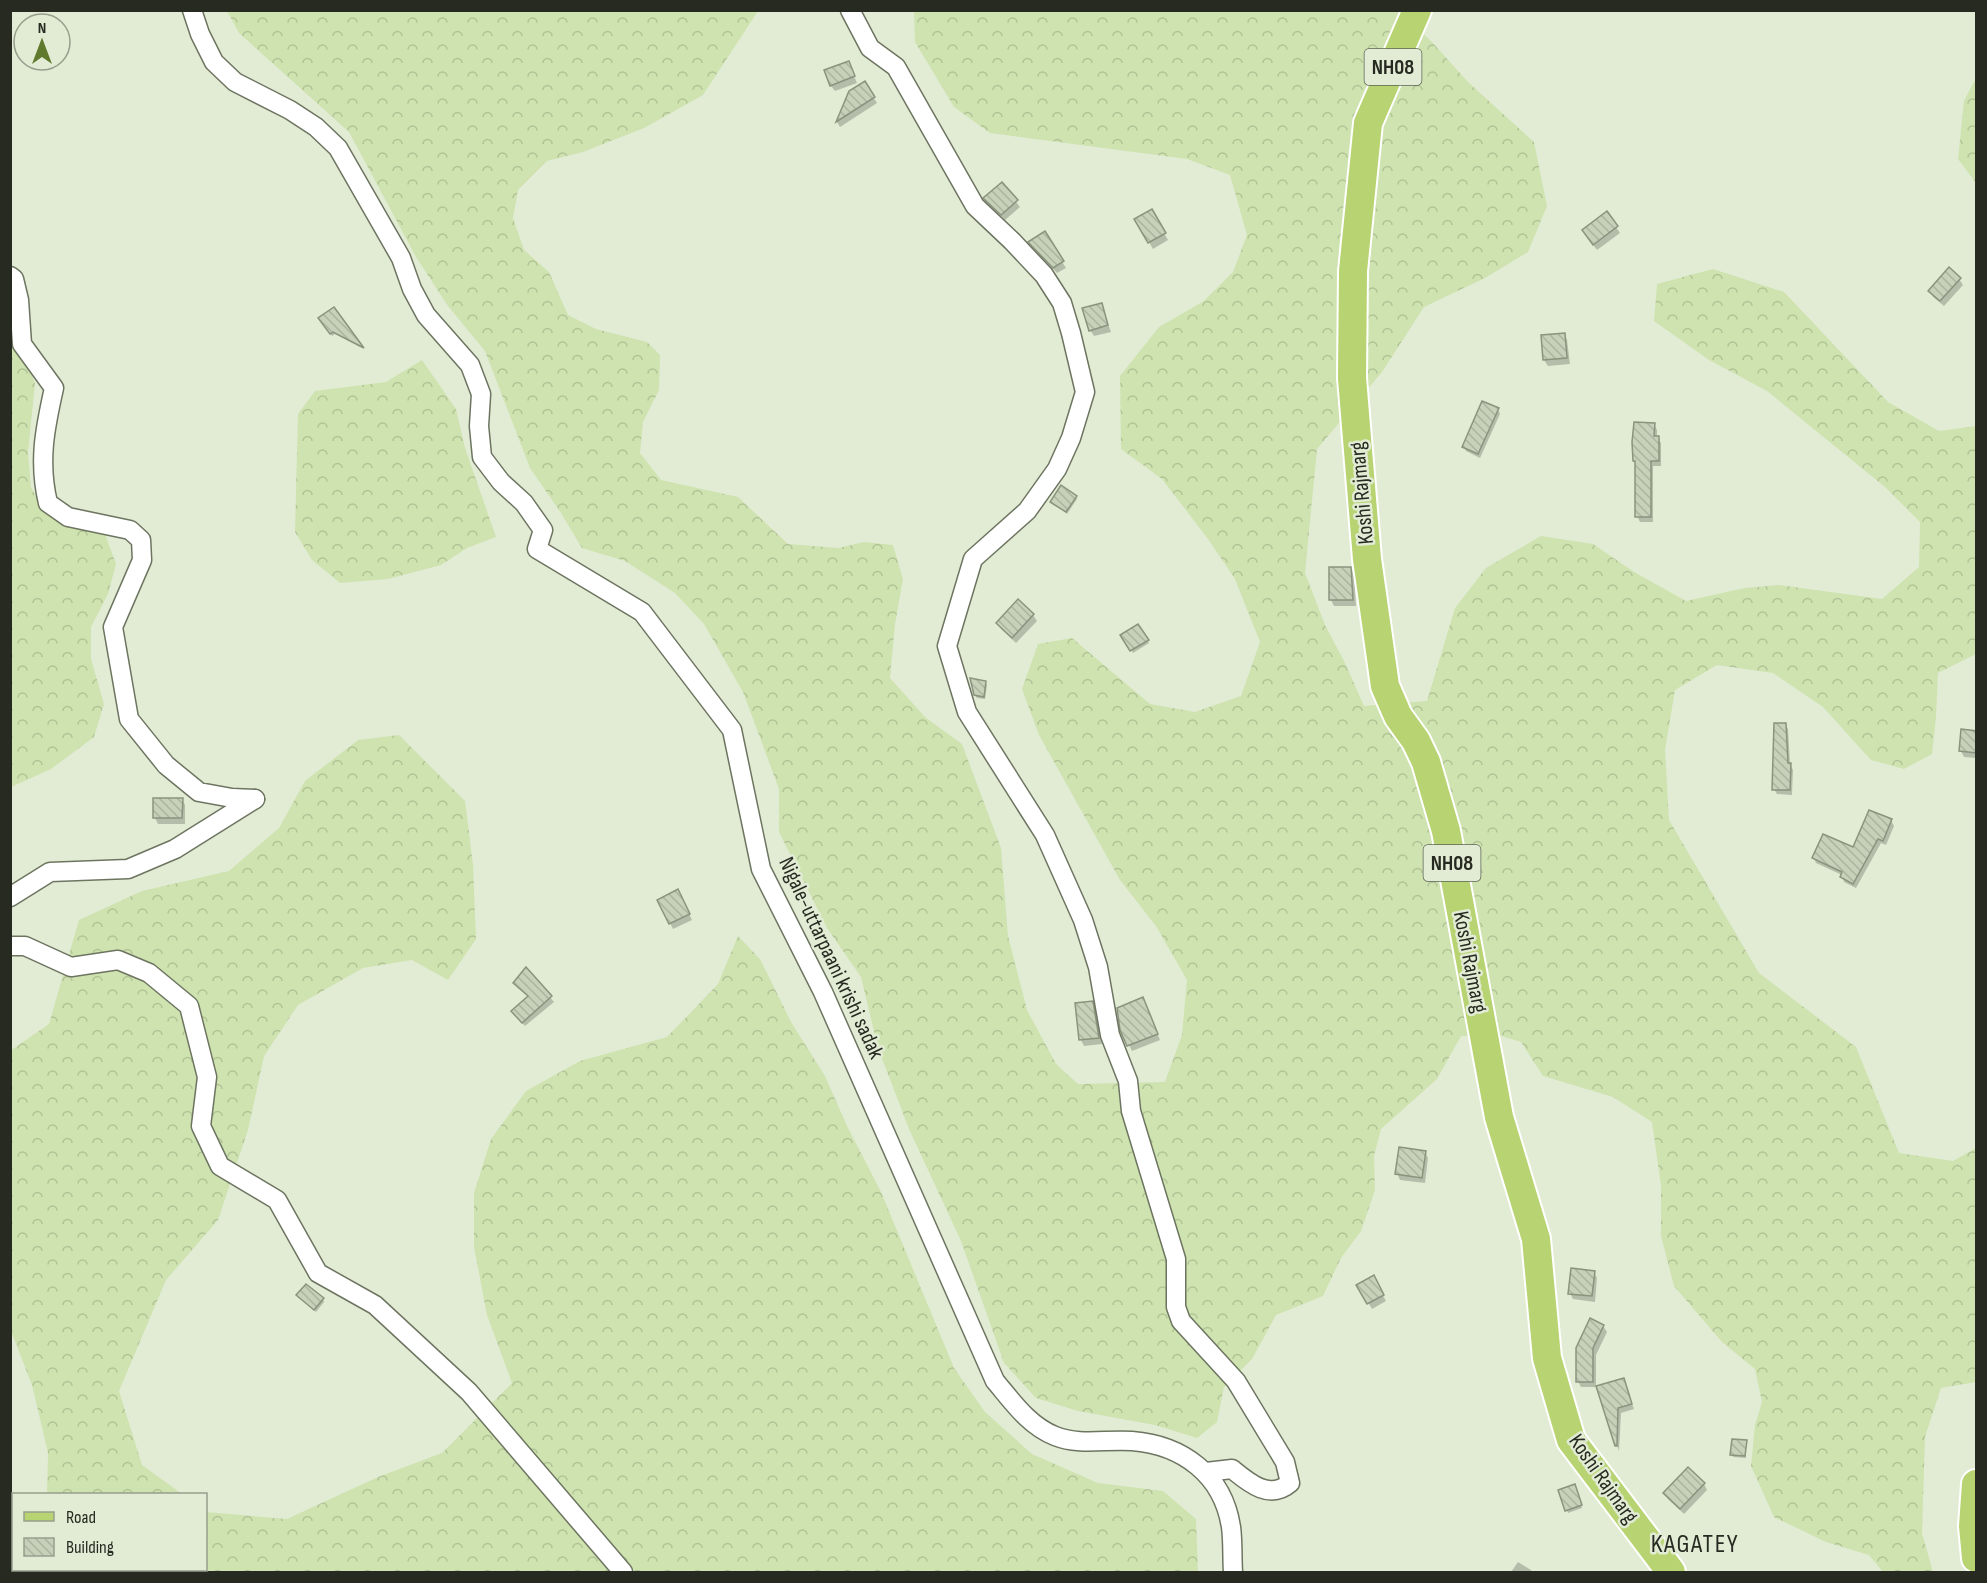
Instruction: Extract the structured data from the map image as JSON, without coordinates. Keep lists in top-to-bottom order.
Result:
{
  "streets": {
    "main road": ["NH08", "Koshi Rajmarg"],
    "street": ["Nigale-uttarpaani krishi sadak"]
  },
  "districts": ["KAGATEY"],
  "legend": ["Road", "Building"],
  "north": "top"
}
